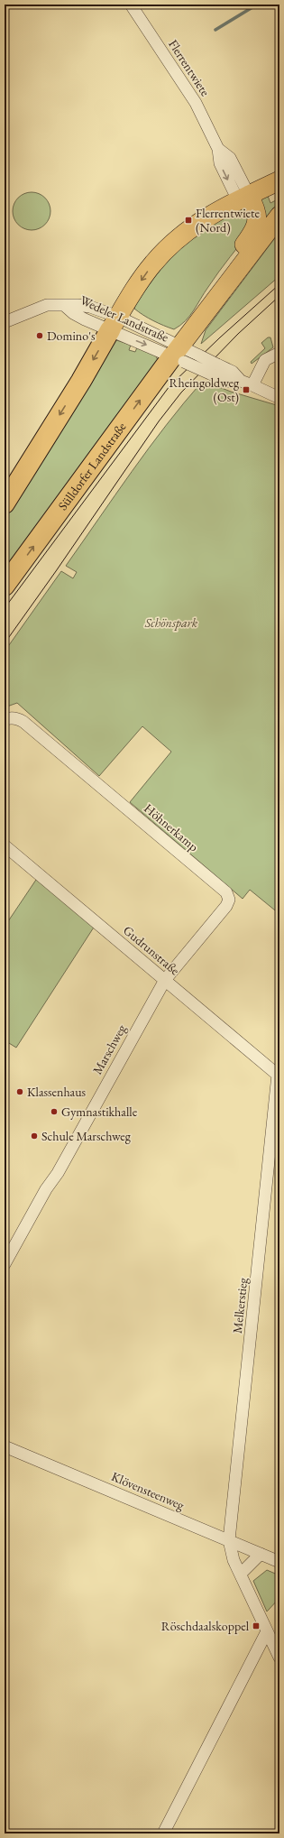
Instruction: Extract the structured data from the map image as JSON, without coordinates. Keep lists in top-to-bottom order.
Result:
{
  "streets": {
    "highway": ["Sülldorfer Landstraße"],
    "street": [
      "Flerrentwiete",
      "Wedeler Landstraße",
      "Höhnerkamp",
      "Gudrunstraße",
      "Marschweg",
      "Melkerstieg",
      "Klövensteenweg"
    ]
  },
  "crossings": [
    ["Wedeler Landstraße", "Sülldorfer Landstraße"],
    ["Höhnerkamp", "Gudrunstraße"],
    ["Höhnerkamp", "Marschweg"],
    ["Gudrunstraße", "Marschweg"],
    ["Gudrunstraße", "Melkerstieg"],
    ["Melkerstieg", "Klövensteenweg"]
  ],
  "parks": ["Schönspark"],
  "places": {
    "transit": ["Flerrentwiete (Nord)", "Rheingoldweg (Ost)", "Röschdaalskoppel"],
    "other": [
      "Domino's",
      "Klassenhaus",
      "Gymnastikhalle",
      "Schule Marschweg"
    ]
  }
}
